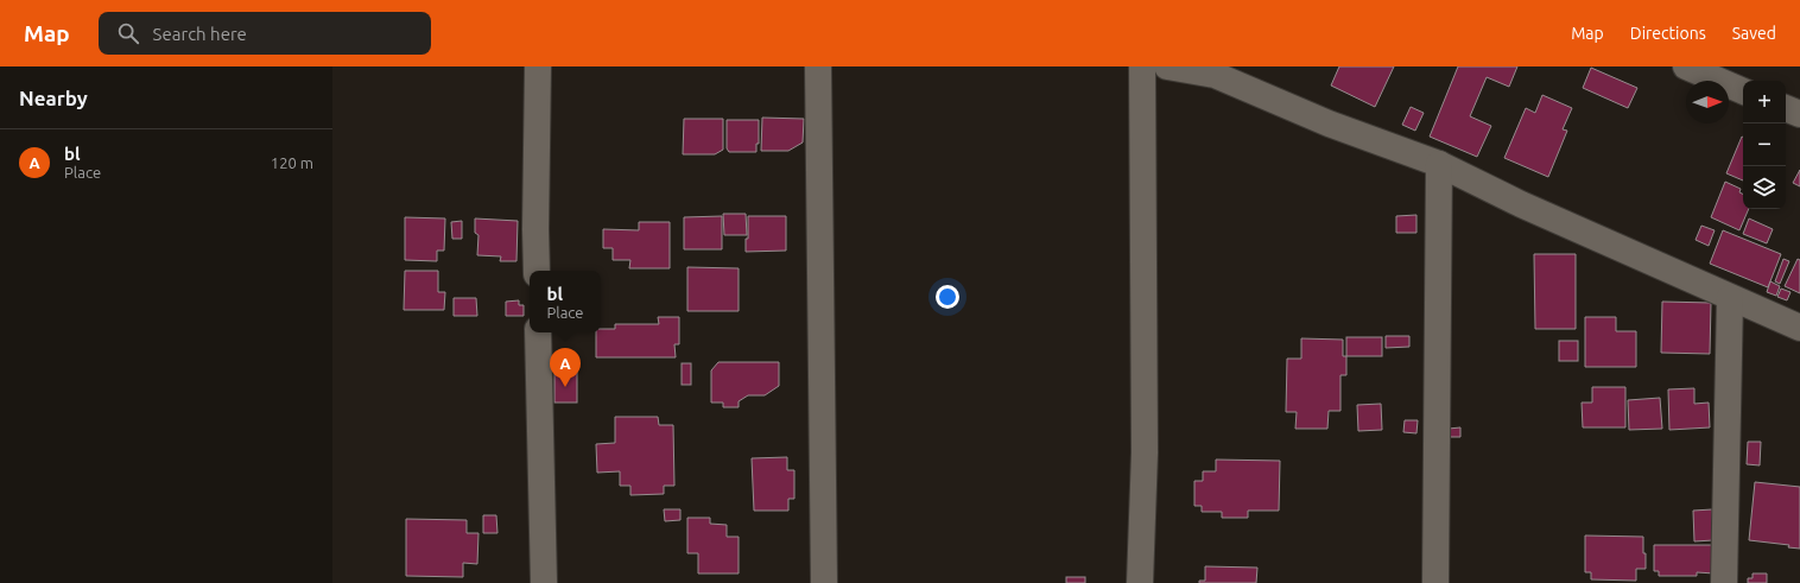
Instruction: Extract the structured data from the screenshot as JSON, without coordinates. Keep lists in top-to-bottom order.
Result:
{
  "north": "right",
  "page": {
    "header": "Map",
    "search": "Search here",
    "nav": ["Map", "Directions", "Saved"],
    "heading": "Nearby",
    "map_buttons": ["+", "−"],
    "list": [
      {
        "mark": "A",
        "name": "bl",
        "note": "Place",
        "value": "120 m"
      }
    ],
    "popup": ["bl", "Place"],
    "pins": "A"
  }
}
